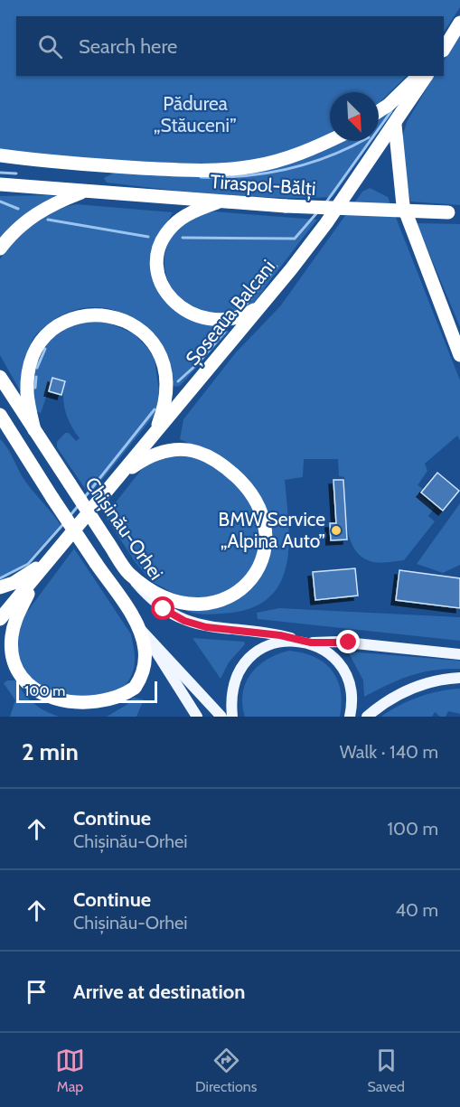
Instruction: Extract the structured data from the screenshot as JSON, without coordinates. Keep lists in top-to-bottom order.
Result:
{
  "streets": {
    "highway": ["Tiraspol-Bălți", "Șoseaua Balcani", "Chișinău-Orhei"]
  },
  "parks": ["Pădurea „Stăuceni”"],
  "places": ["BMW Service „Alpina Auto”"],
  "scale_bar": "100 m",
  "north": "bottom right",
  "page": {
    "search": "Search here",
    "scale": "100 m",
    "heading": ["2 min", "Walk · 140 m"],
    "list": [
      ["Continue", "Chișinău-Orhei", "100 m"],
      ["Continue", "Chișinău-Orhei", "40 m"],
      "Arrive at destination"
    ],
    "nav": ["Map", "Directions", "Saved"]
  }
}
